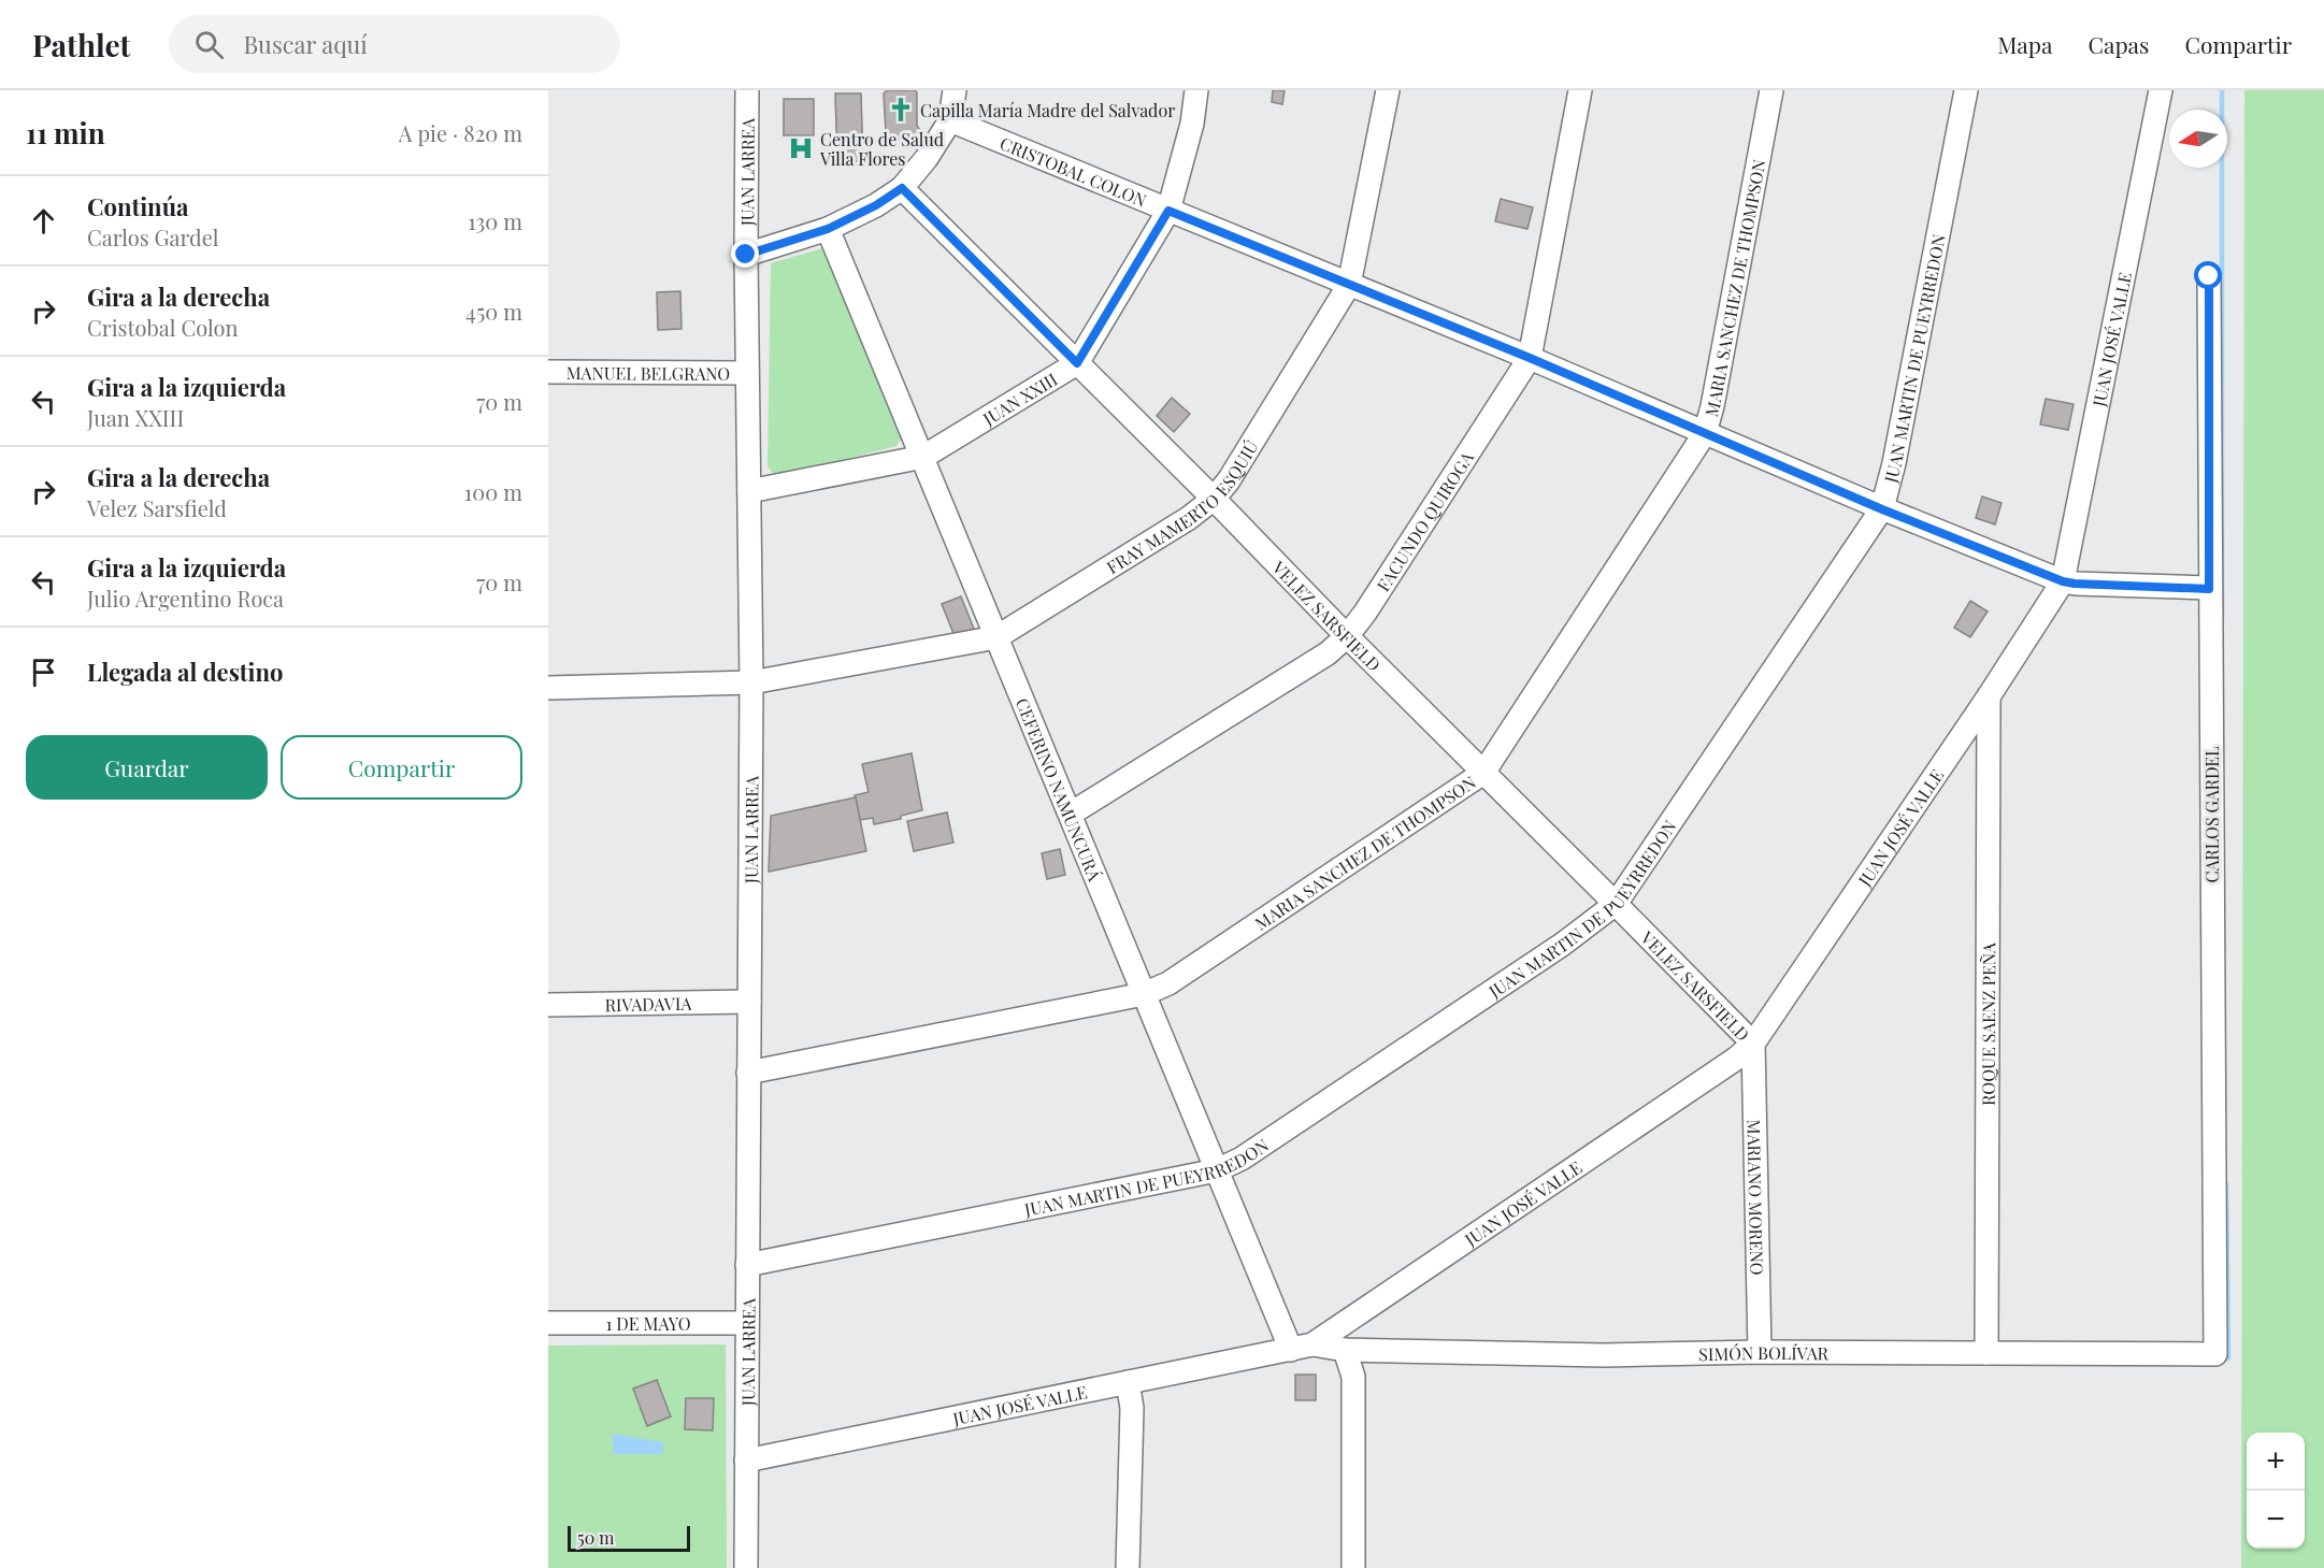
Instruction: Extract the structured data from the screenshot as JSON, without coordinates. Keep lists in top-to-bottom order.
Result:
{
  "streets": {
    "street": [
      "JUAN LARREA",
      "CRISTOBAL COLON",
      "MARIA SANCHEZ DE THOMPSON",
      "JUAN JOSÉ VALLE",
      "JUAN MARTIN DE PUEYRREDON",
      "MANUEL BELGRANO",
      "JUAN XXIII",
      "FRAY MAMERTO ESQUIÚ",
      "FACUNDO QUIROGA",
      "VELEZ SARSFIELD",
      "CEFERINO NAMUNCURÁ",
      "CARLOS GARDEL",
      "RIVADAVIA",
      "ROQUE SAENZ PEÑA",
      "MARIANO MORENO",
      "1 DE MAYO",
      "SIMÓN BOLÍVAR"
    ]
  },
  "crossings": [
    ["JUAN LARREA", "MARIA SANCHEZ DE THOMPSON"],
    ["JUAN LARREA", "JUAN JOSÉ VALLE"],
    ["JUAN LARREA", "JUAN MARTIN DE PUEYRREDON"],
    ["JUAN LARREA", "MANUEL BELGRANO"],
    ["JUAN LARREA", "JUAN XXIII"],
    ["JUAN LARREA", "FRAY MAMERTO ESQUIÚ"],
    ["JUAN LARREA", "RIVADAVIA"],
    ["JUAN LARREA", "1 DE MAYO"],
    ["CRISTOBAL COLON", "MARIA SANCHEZ DE THOMPSON"],
    ["CRISTOBAL COLON", "JUAN JOSÉ VALLE"],
    ["CRISTOBAL COLON", "JUAN MARTIN DE PUEYRREDON"],
    ["CRISTOBAL COLON", "JUAN XXIII"],
    ["CRISTOBAL COLON", "FRAY MAMERTO ESQUIÚ"],
    ["CRISTOBAL COLON", "FACUNDO QUIROGA"],
    ["CRISTOBAL COLON", "CARLOS GARDEL"],
    ["MARIA SANCHEZ DE THOMPSON", "VELEZ SARSFIELD"],
    ["MARIA SANCHEZ DE THOMPSON", "CEFERINO NAMUNCURÁ"],
    ["JUAN JOSÉ VALLE", "VELEZ SARSFIELD"],
    ["JUAN JOSÉ VALLE", "CEFERINO NAMUNCURÁ"],
    ["JUAN JOSÉ VALLE", "ROQUE SAENZ PEÑA"],
    ["JUAN JOSÉ VALLE", "MARIANO MORENO"],
    ["JUAN JOSÉ VALLE", "SIMÓN BOLÍVAR"],
    ["JUAN MARTIN DE PUEYRREDON", "VELEZ SARSFIELD"],
    ["JUAN MARTIN DE PUEYRREDON", "CEFERINO NAMUNCURÁ"],
    ["JUAN XXIII", "VELEZ SARSFIELD"],
    ["JUAN XXIII", "CEFERINO NAMUNCURÁ"],
    ["FRAY MAMERTO ESQUIÚ", "VELEZ SARSFIELD"],
    ["FRAY MAMERTO ESQUIÚ", "CEFERINO NAMUNCURÁ"],
    ["FACUNDO QUIROGA", "VELEZ SARSFIELD"],
    ["FACUNDO QUIROGA", "CEFERINO NAMUNCURÁ"],
    ["VELEZ SARSFIELD", "MARIANO MORENO"],
    ["CEFERINO NAMUNCURÁ", "SIMÓN BOLÍVAR"],
    ["CARLOS GARDEL", "SIMÓN BOLÍVAR"],
    ["ROQUE SAENZ PEÑA", "SIMÓN BOLÍVAR"],
    ["MARIANO MORENO", "SIMÓN BOLÍVAR"]
  ],
  "places": {
    "church": ["Capilla María Madre del Salvador"],
    "hospital": ["Centro de Salud Villa Flores"]
  },
  "scale_bar": "50 m",
  "north": "left",
  "page": {
    "header": "Pathlet",
    "search": "Buscar aquí",
    "nav": ["Mapa", "Capas", "Compartir"],
    "heading": ["11 min", "A pie · 820 m"],
    "list": [
      ["Continúa", "Carlos Gardel", "130 m"],
      ["Gira a la derecha", "Cristobal Colon", "450 m"],
      ["Gira a la izquierda", "Juan XXIII", "70 m"],
      ["Gira a la derecha", "Velez Sarsfield", "100 m"],
      ["Gira a la izquierda", "Julio Argentino Roca", "70 m"],
      "Llegada al destino"
    ],
    "buttons": ["Guardar", "Compartir"],
    "map_buttons": ["+", "−"],
    "scale": "50 m"
  }
}
